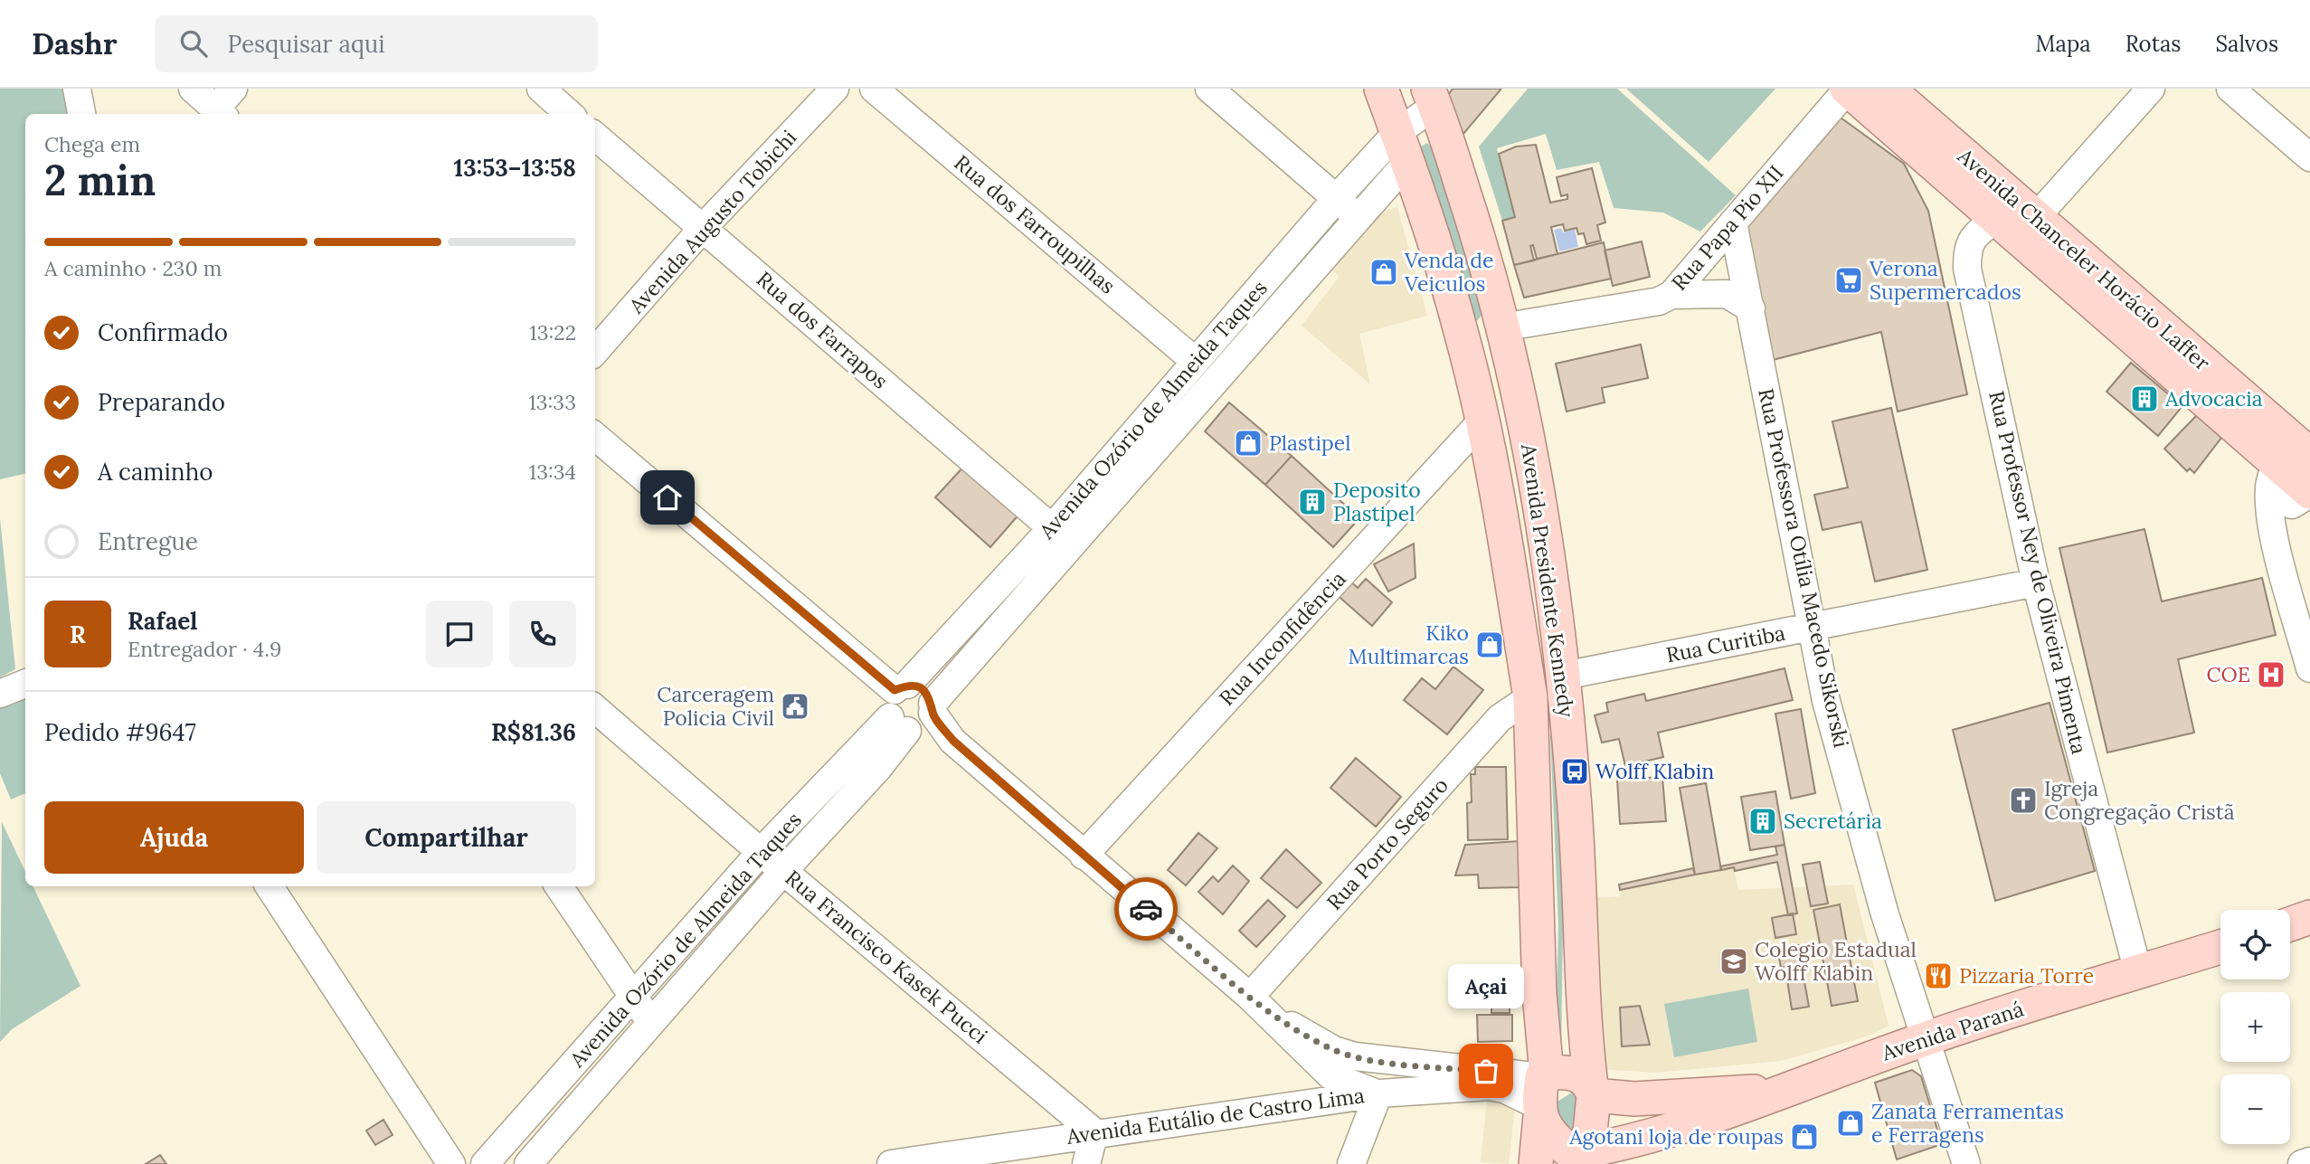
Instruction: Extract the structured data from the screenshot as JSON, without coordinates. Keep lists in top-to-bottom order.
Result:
{
  "streets": {
    "main road": ["Avenida Chanceler Horácio Laffer", "Avenida Presidente Kennedy", "Avenida Paraná"],
    "street": [
      "Avenida Augusto Tobichi",
      "Rua dos Farroupilhas",
      "Rua Papa Pio XII",
      "Rua dos Farrapos",
      "Avenida Ozório de Almeida Taques",
      "Rua Professora Otília Macedo Sikorski",
      "Rua Professor Ney de Oliveira Pimenta",
      "Rua Inconfidência",
      "Rua Curitiba",
      "Rua Porto Seguro",
      "Rua Francisco Kasek Pucci",
      "Avenida Eutálio de Castro Lima"
    ]
  },
  "crossings": [
    ["Avenida Augusto Tobichi", "Rua dos Farrapos"],
    ["Rua dos Farroupilhas", "Avenida Ozório de Almeida Taques"],
    ["Rua Papa Pio XII", "Avenida Chanceler Horácio Laffer"],
    ["Rua Papa Pio XII", "Rua Professora Otília Macedo Sikorski"],
    ["Rua Papa Pio XII", "Avenida Presidente Kennedy"],
    ["Avenida Chanceler Horácio Laffer", "Rua Professor Ney de Oliveira Pimenta"],
    ["Rua dos Farrapos", "Avenida Ozório de Almeida Taques"],
    ["Avenida Ozório de Almeida Taques", "Avenida Presidente Kennedy"],
    ["Avenida Ozório de Almeida Taques", "Rua Francisco Kasek Pucci"],
    ["Rua Professora Otília Macedo Sikorski", "Rua Curitiba"],
    ["Rua Professora Otília Macedo Sikorski", "Avenida Paraná"],
    ["Rua Professor Ney de Oliveira Pimenta", "Rua Curitiba"],
    ["Rua Professor Ney de Oliveira Pimenta", "Avenida Paraná"],
    ["Avenida Presidente Kennedy", "Rua Inconfidência"],
    ["Avenida Presidente Kennedy", "Rua Curitiba"],
    ["Avenida Presidente Kennedy", "Rua Porto Seguro"],
    ["Avenida Presidente Kennedy", "Avenida Paraná"],
    ["Avenida Presidente Kennedy", "Avenida Eutálio de Castro Lima"],
    ["Rua Porto Seguro", "Avenida Eutálio de Castro Lima"],
    ["Rua Francisco Kasek Pucci", "Avenida Eutálio de Castro Lima"]
  ],
  "places": {
    "shop": [
      "Venda de Veiculos",
      "Plastipel",
      "Kiko Multimarcas",
      "Zanata Ferramentas e Ferragens",
      "Agotani loja de roupas"
    ],
    "supermarket": ["Verona Supermercados"],
    "building": ["Advocacia", "Deposito Plastipel", "Secretária"],
    "hospital": ["COE"],
    "public building": ["Carceragem Policia Civil"],
    "bus stop": ["Wolff Klabin"],
    "church": ["Igreja Congregação Cristã"],
    "school or university": ["Colegio Estadual Wolff Klabin"],
    "restaurant": ["Pizzaria Torre"],
    "other": ["Açai"]
  },
  "page": {
    "header": "Dashr",
    "search": "Pesquisar aqui",
    "nav": ["Mapa", "Rotas", "Salvos"],
    "heading": ["2 min", "Chega em", "13:53–13:58"],
    "panel": [
      "Rafael",
      "Entregador · 4.9",
      "Pedido #9647",
      "R$81.36"
    ],
    "bar": "A caminho · 230 m",
    "list": [
      ["Confirmado", "13:22"],
      ["Preparando", "13:33"],
      ["A caminho", "13:34"],
      "Entregue"
    ],
    "round": "R",
    "buttons": ["Ajuda", "Compartilhar"],
    "map_buttons": ["+", "−"],
    "bubble": "Açai"
  }
}
